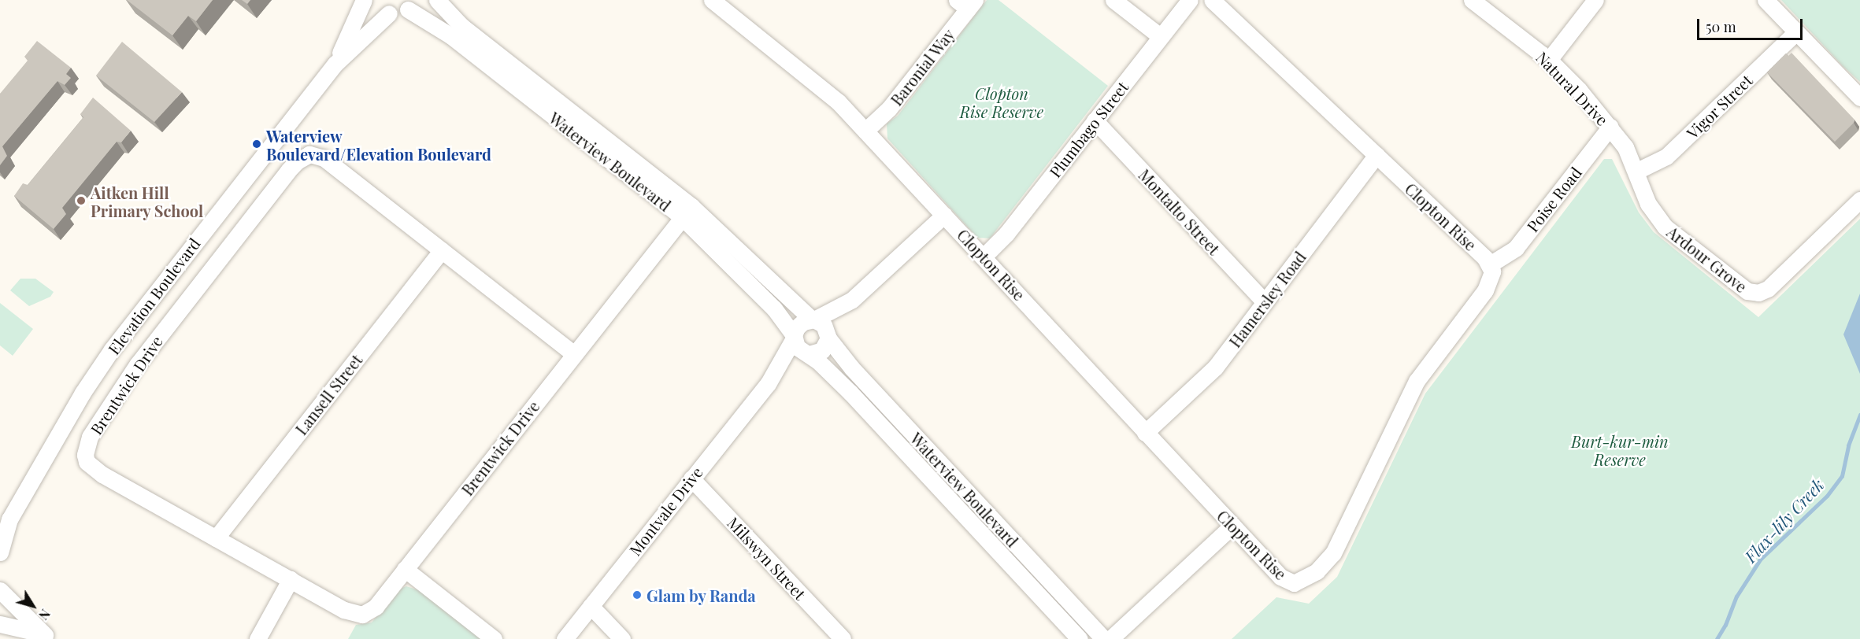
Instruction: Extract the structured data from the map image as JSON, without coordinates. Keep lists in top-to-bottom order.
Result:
{
  "streets": {
    "street": [
      "Baronial Way",
      "Natural Drive",
      "Vigor Street",
      "Plumbago Street",
      "Waterview Boulevard",
      "Poise Road",
      "Montalto Street",
      "Clopton Rise",
      "Ardour Grove",
      "Elevation Boulevard",
      "Hamersley Road",
      "Brentwick Drive",
      "Lansell Street",
      "Montvale Drive",
      "Milswyn Street"
    ]
  },
  "crossings": [
    ["Baronial Way", "Clopton Rise"],
    ["Natural Drive", "Vigor Street"],
    ["Natural Drive", "Poise Road"],
    ["Natural Drive", "Ardour Grove"],
    ["Vigor Street", "Ardour Grove"],
    ["Plumbago Street", "Montalto Street"],
    ["Plumbago Street", "Clopton Rise"],
    ["Waterview Boulevard", "Brentwick Drive"],
    ["Waterview Boulevard", "Montvale Drive"],
    ["Poise Road", "Clopton Rise"],
    ["Montalto Street", "Hamersley Road"],
    ["Clopton Rise", "Hamersley Road"],
    ["Brentwick Drive", "Lansell Street"],
    ["Montvale Drive", "Milswyn Street"]
  ],
  "water": ["Flax-lily Creek"],
  "parks": ["Clopton Rise Reserve", "Burt-kur-min Reserve"],
  "places": ["Waterview Boulevard/Elevation Boulevard", "Aitken Hill Primary School", "Glam by Randa"],
  "scale_bar": "50 m",
  "north": "bottom right"
}
